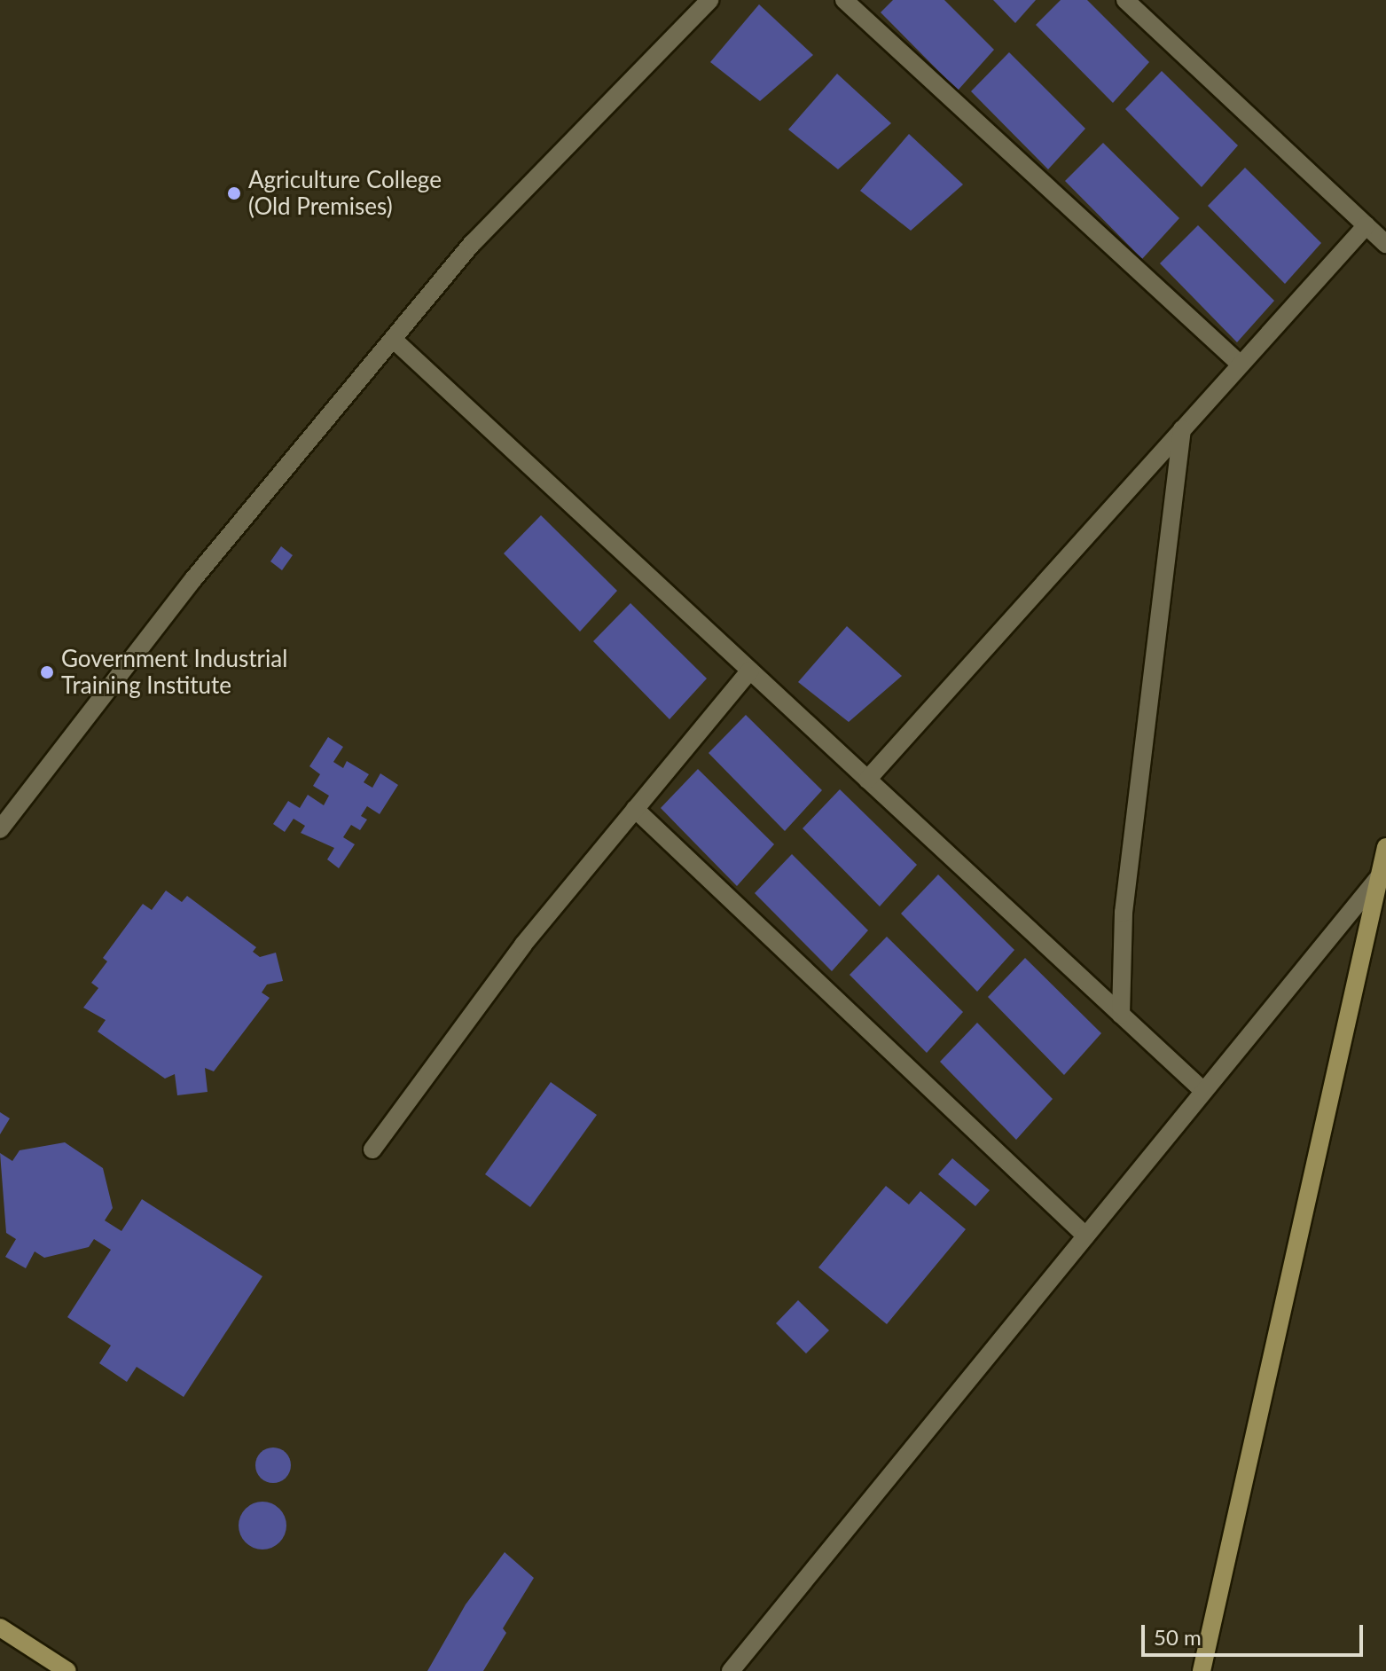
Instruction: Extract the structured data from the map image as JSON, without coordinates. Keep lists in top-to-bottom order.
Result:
{
  "places": ["Agriculture College (Old Premises)", "Government Industrial Training Institute"],
  "scale_bar": "50 m"
}
